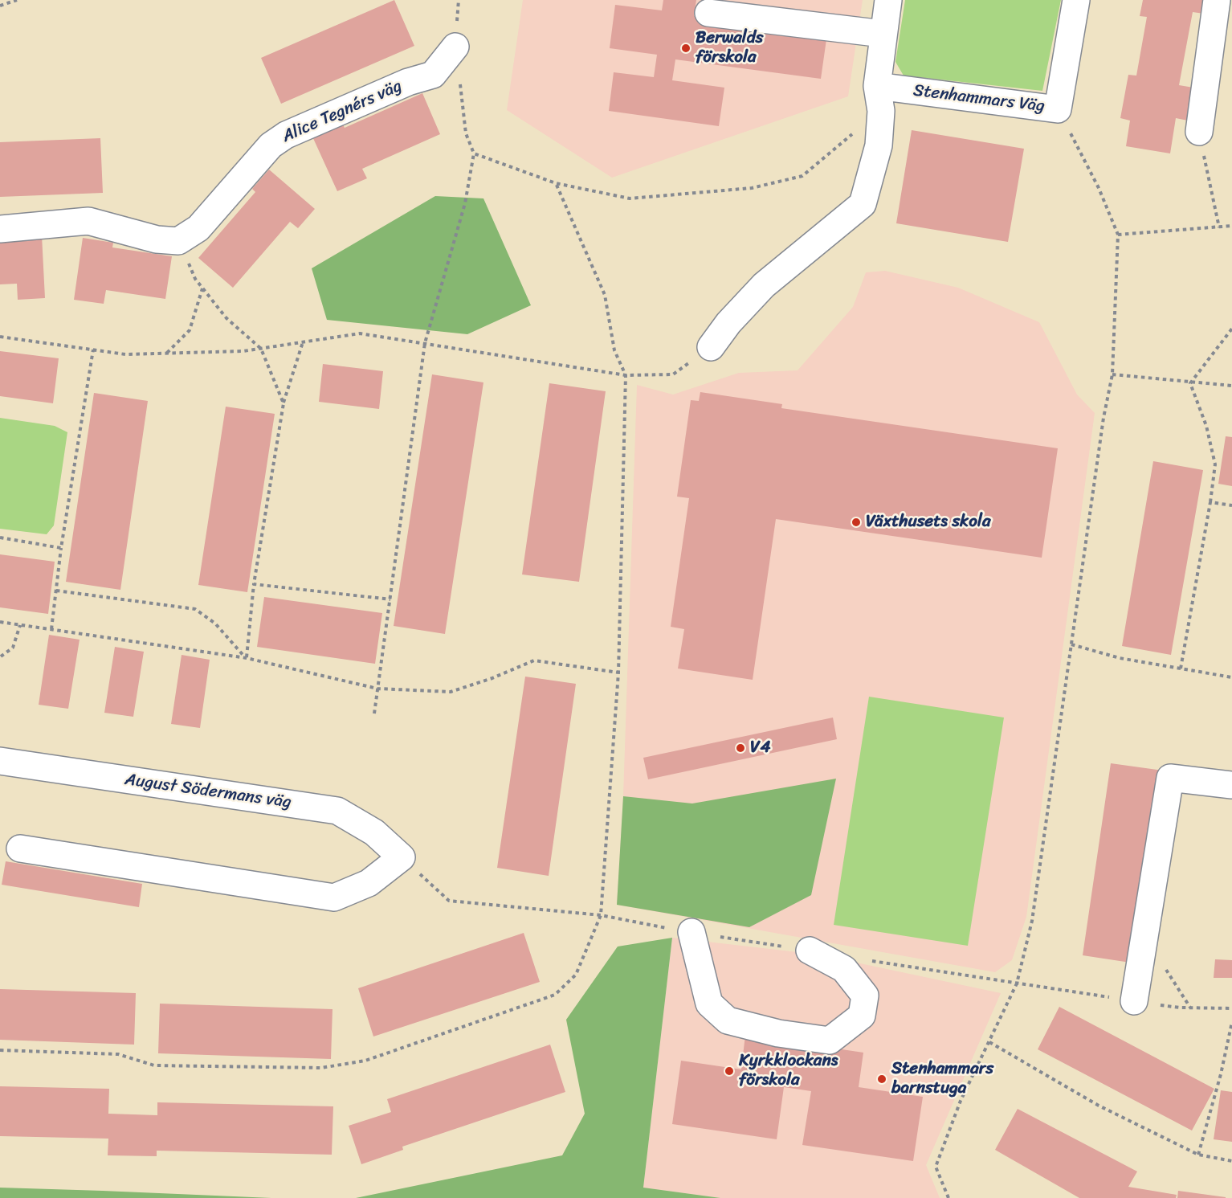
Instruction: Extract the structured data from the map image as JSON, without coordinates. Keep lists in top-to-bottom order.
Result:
{
  "streets": {
    "street": ["Stenhammars Väg", "Alice Tegnérs väg", "August Södermans väg"]
  },
  "places": [
    "Berwalds förskola",
    "Växthusets skola",
    "V4",
    "Kyrkklockans förskola",
    "Stenhammars barnstuga"
  ]
}
